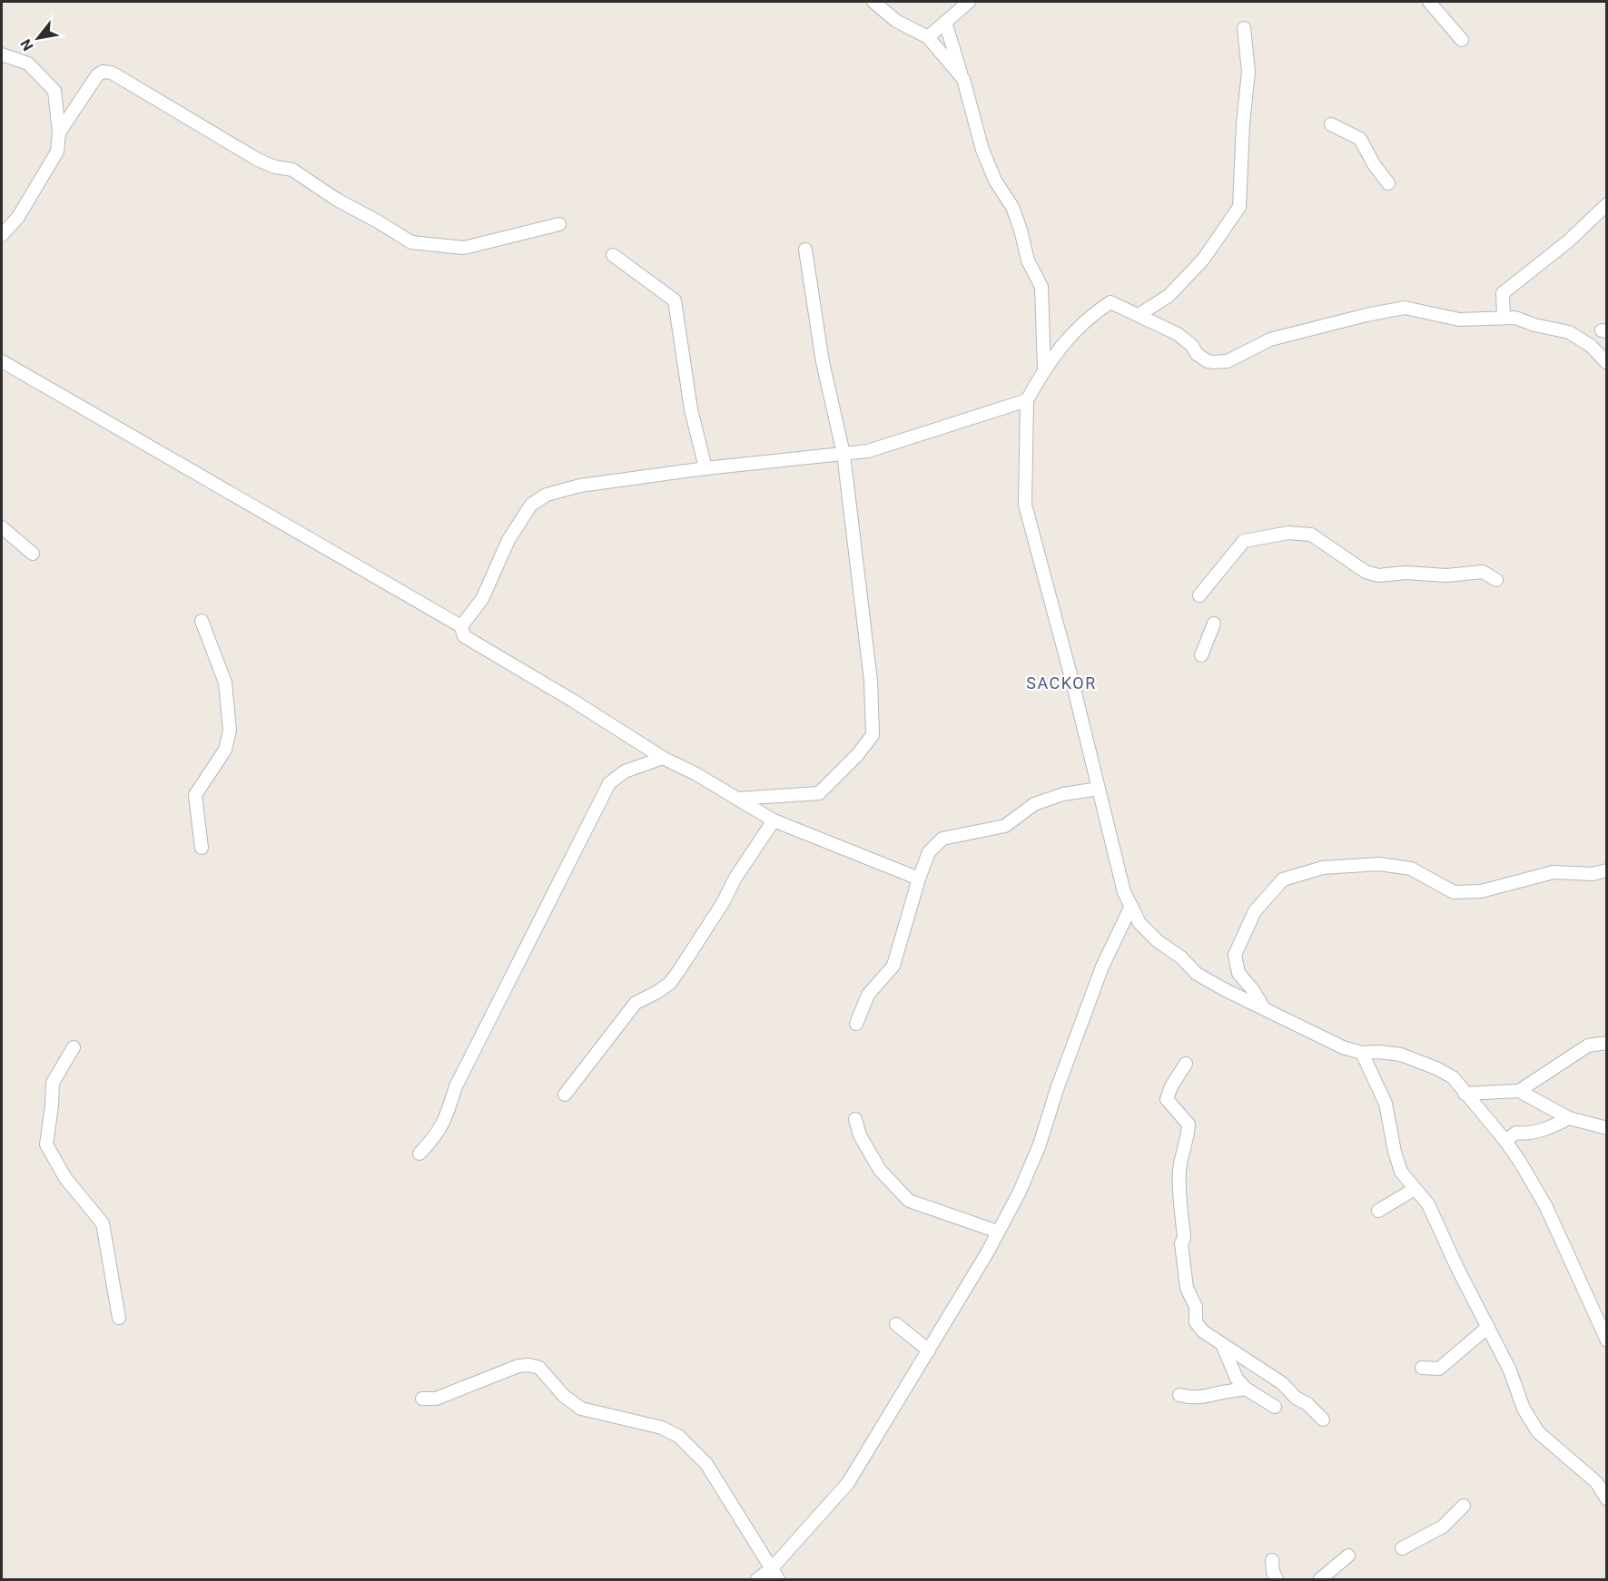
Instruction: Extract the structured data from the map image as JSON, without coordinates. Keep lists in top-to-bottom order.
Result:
{
  "districts": ["SACKOR"],
  "north": "bottom left"
}
